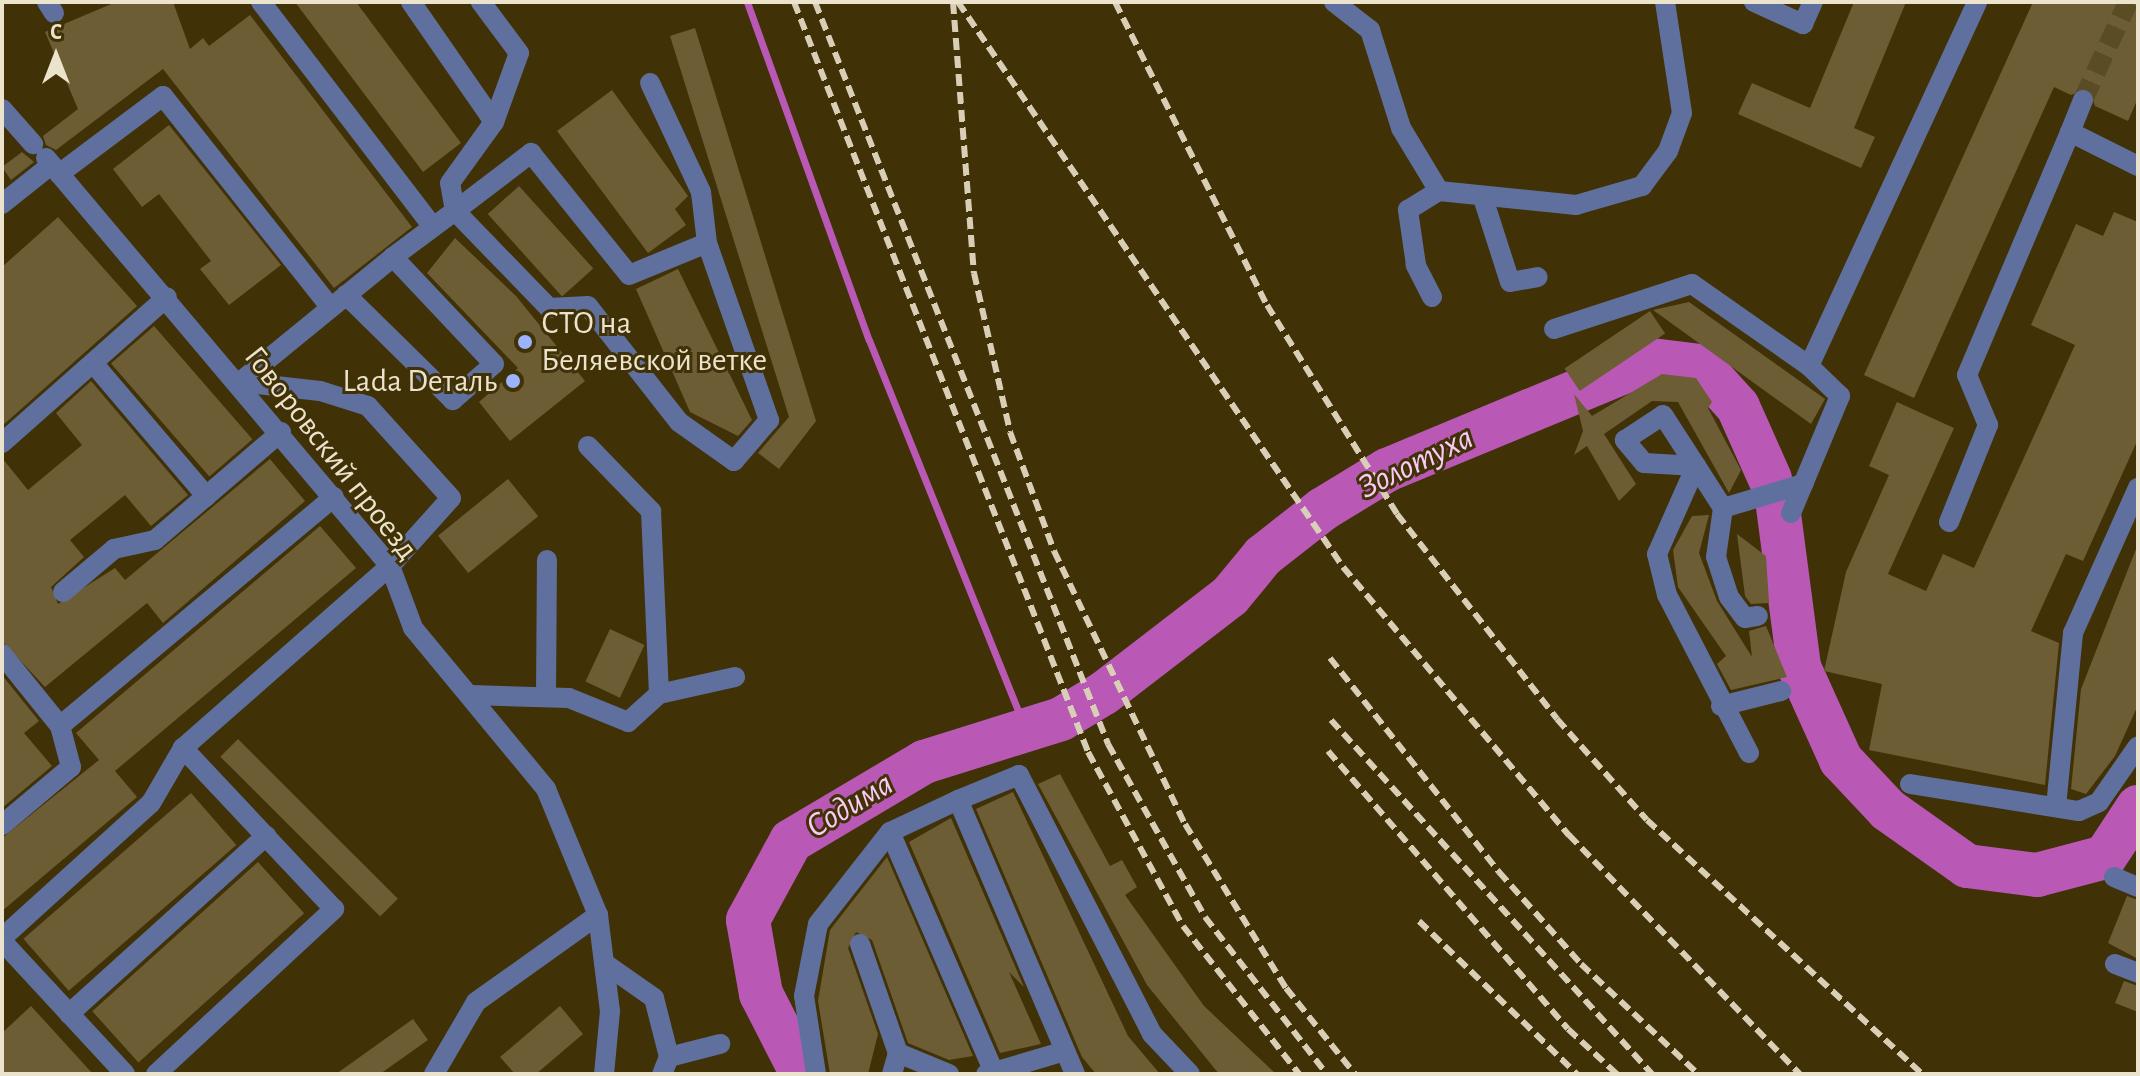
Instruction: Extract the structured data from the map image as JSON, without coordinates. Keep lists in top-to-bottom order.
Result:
{
  "streets": {
    "street": ["Говоровский проезд"]
  },
  "water": ["Золотуха", "Содима"],
  "places": ["СТО на Беляевской ветке", "Lada Dеталь"],
  "north": "top"
}
